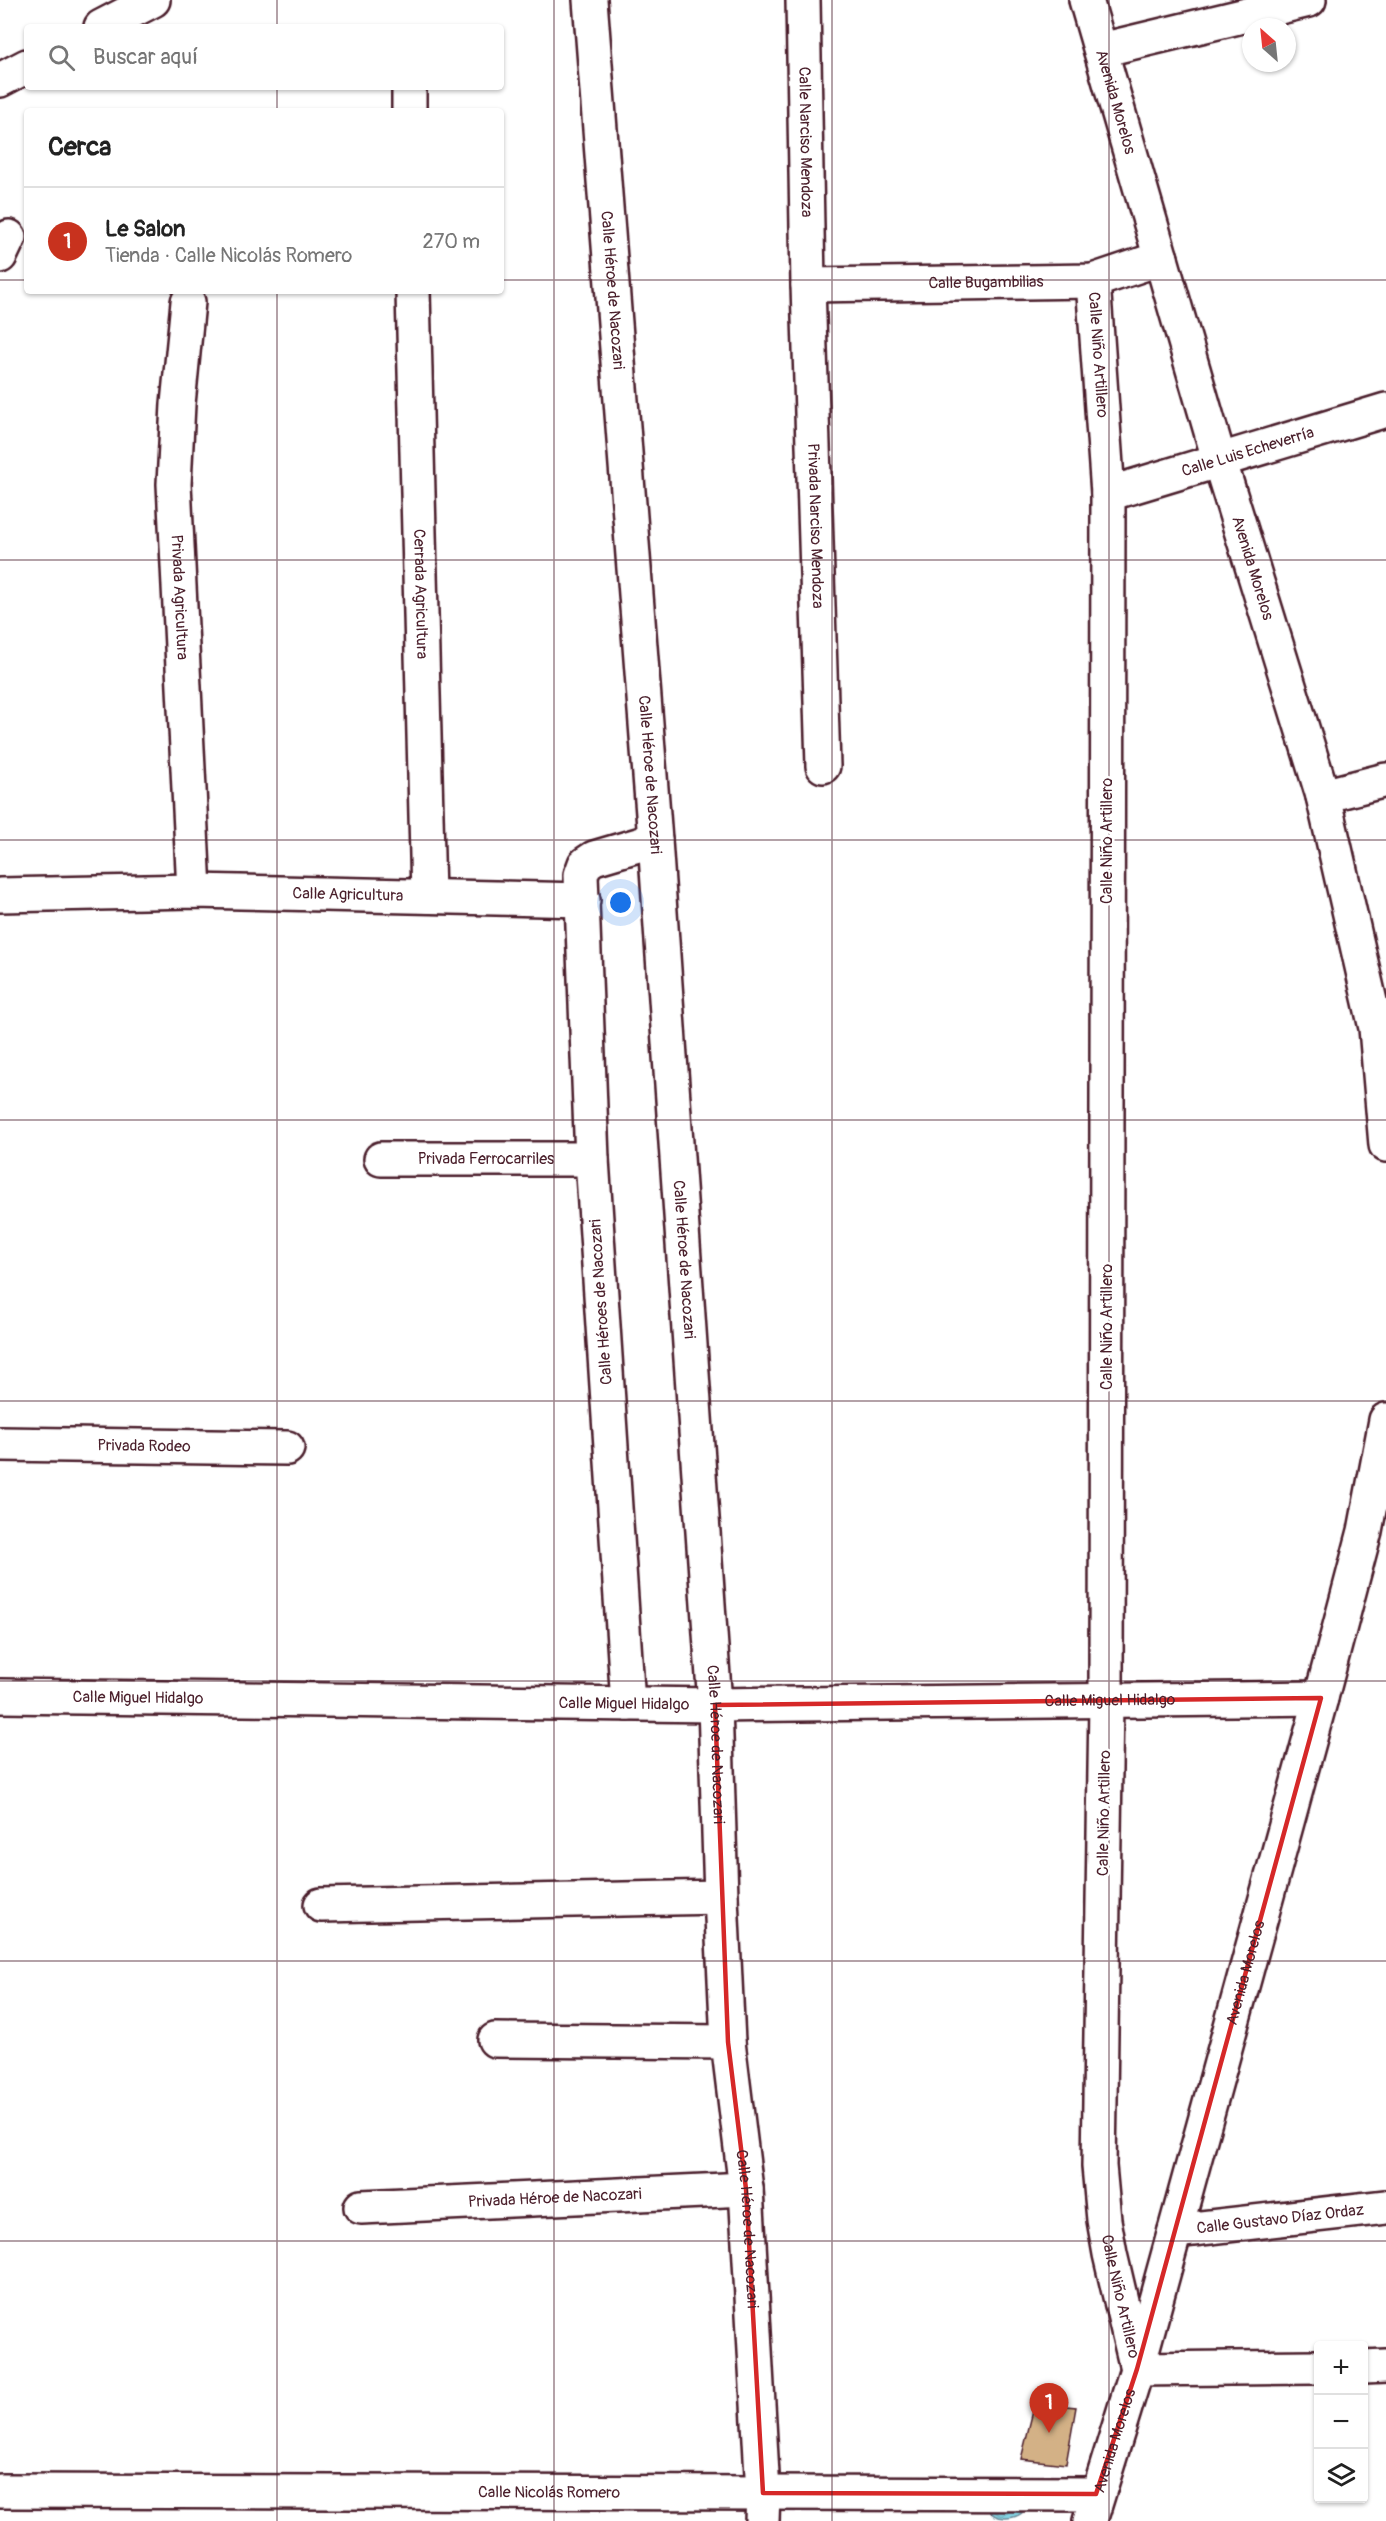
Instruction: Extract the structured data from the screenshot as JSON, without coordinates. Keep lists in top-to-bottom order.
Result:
{
  "streets": {
    "street": [
      "Avenida Morelos",
      "Calle Narciso Mendoza",
      "Calle Bugambilias",
      "Calle Héroe de Nacozari",
      "Calle Niño Artillero",
      "Calle Luis Echeverría",
      "Privada Narciso Mendoza",
      "Cerrada Agricultura",
      "Privada Agricultura",
      "Calle Agricultura",
      "Privada Ferrocarriles",
      "Calle Héroes de Nacozari",
      "Privada Rodeo",
      "Calle Miguel Hidalgo",
      "Privada Héroe de Nacozari",
      "Calle Gustavo Díaz Ordaz",
      "Calle Nicolás Romero"
    ]
  },
  "crossings": [
    ["Avenida Morelos", "Calle Bugambilias"],
    ["Avenida Morelos", "Calle Niño Artillero"],
    ["Avenida Morelos", "Calle Luis Echeverría"],
    ["Avenida Morelos", "Calle Miguel Hidalgo"],
    ["Avenida Morelos", "Calle Gustavo Díaz Ordaz"],
    ["Avenida Morelos", "Calle Nicolás Romero"],
    ["Calle Narciso Mendoza", "Calle Bugambilias"],
    ["Calle Narciso Mendoza", "Privada Narciso Mendoza"],
    ["Calle Bugambilias", "Calle Niño Artillero"],
    ["Calle Bugambilias", "Privada Narciso Mendoza"],
    ["Calle Héroe de Nacozari", "Calle Miguel Hidalgo"],
    ["Calle Héroe de Nacozari", "Privada Héroe de Nacozari"],
    ["Calle Héroe de Nacozari", "Calle Nicolás Romero"],
    ["Calle Niño Artillero", "Calle Luis Echeverría"],
    ["Calle Niño Artillero", "Calle Miguel Hidalgo"],
    ["Cerrada Agricultura", "Calle Agricultura"],
    ["Privada Agricultura", "Calle Agricultura"],
    ["Calle Agricultura", "Calle Héroes de Nacozari"],
    ["Privada Ferrocarriles", "Calle Héroes de Nacozari"],
    ["Calle Héroes de Nacozari", "Calle Miguel Hidalgo"]
  ],
  "north": "top left",
  "page": {
    "search": "Buscar aquí",
    "heading": "Cerca",
    "list": [
      {
        "mark": "1",
        "name": "Le Salon",
        "note": "Tienda · Calle Nicolás Romero",
        "value": "270 m"
      }
    ],
    "map_buttons": ["+", "−"],
    "pins": "1"
  }
}
